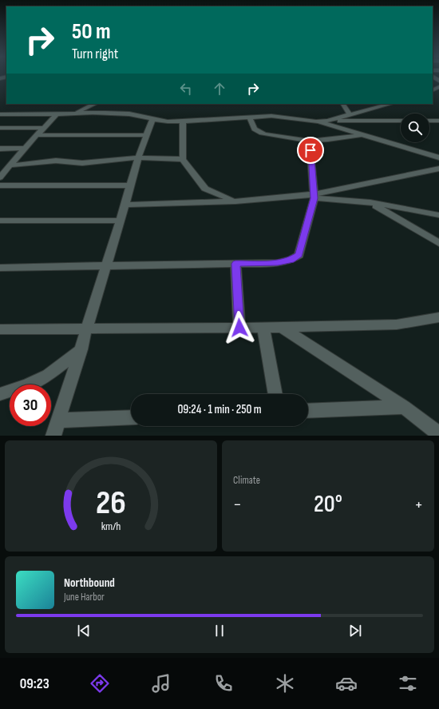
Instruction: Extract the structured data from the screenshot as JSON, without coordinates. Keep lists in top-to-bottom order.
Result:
{
  "page": {
    "turn": ["50 m", "Turn right"],
    "limit": "30",
    "trip": "09:24 · 1 min · 250 m",
    "tile": "Climate",
    "heat": ["−", "20°", "+"],
    "song": ["Northbound", "June Harbor"],
    "tabs": "09:23",
    "gauge": ["26", "km/h"]
  }
}
